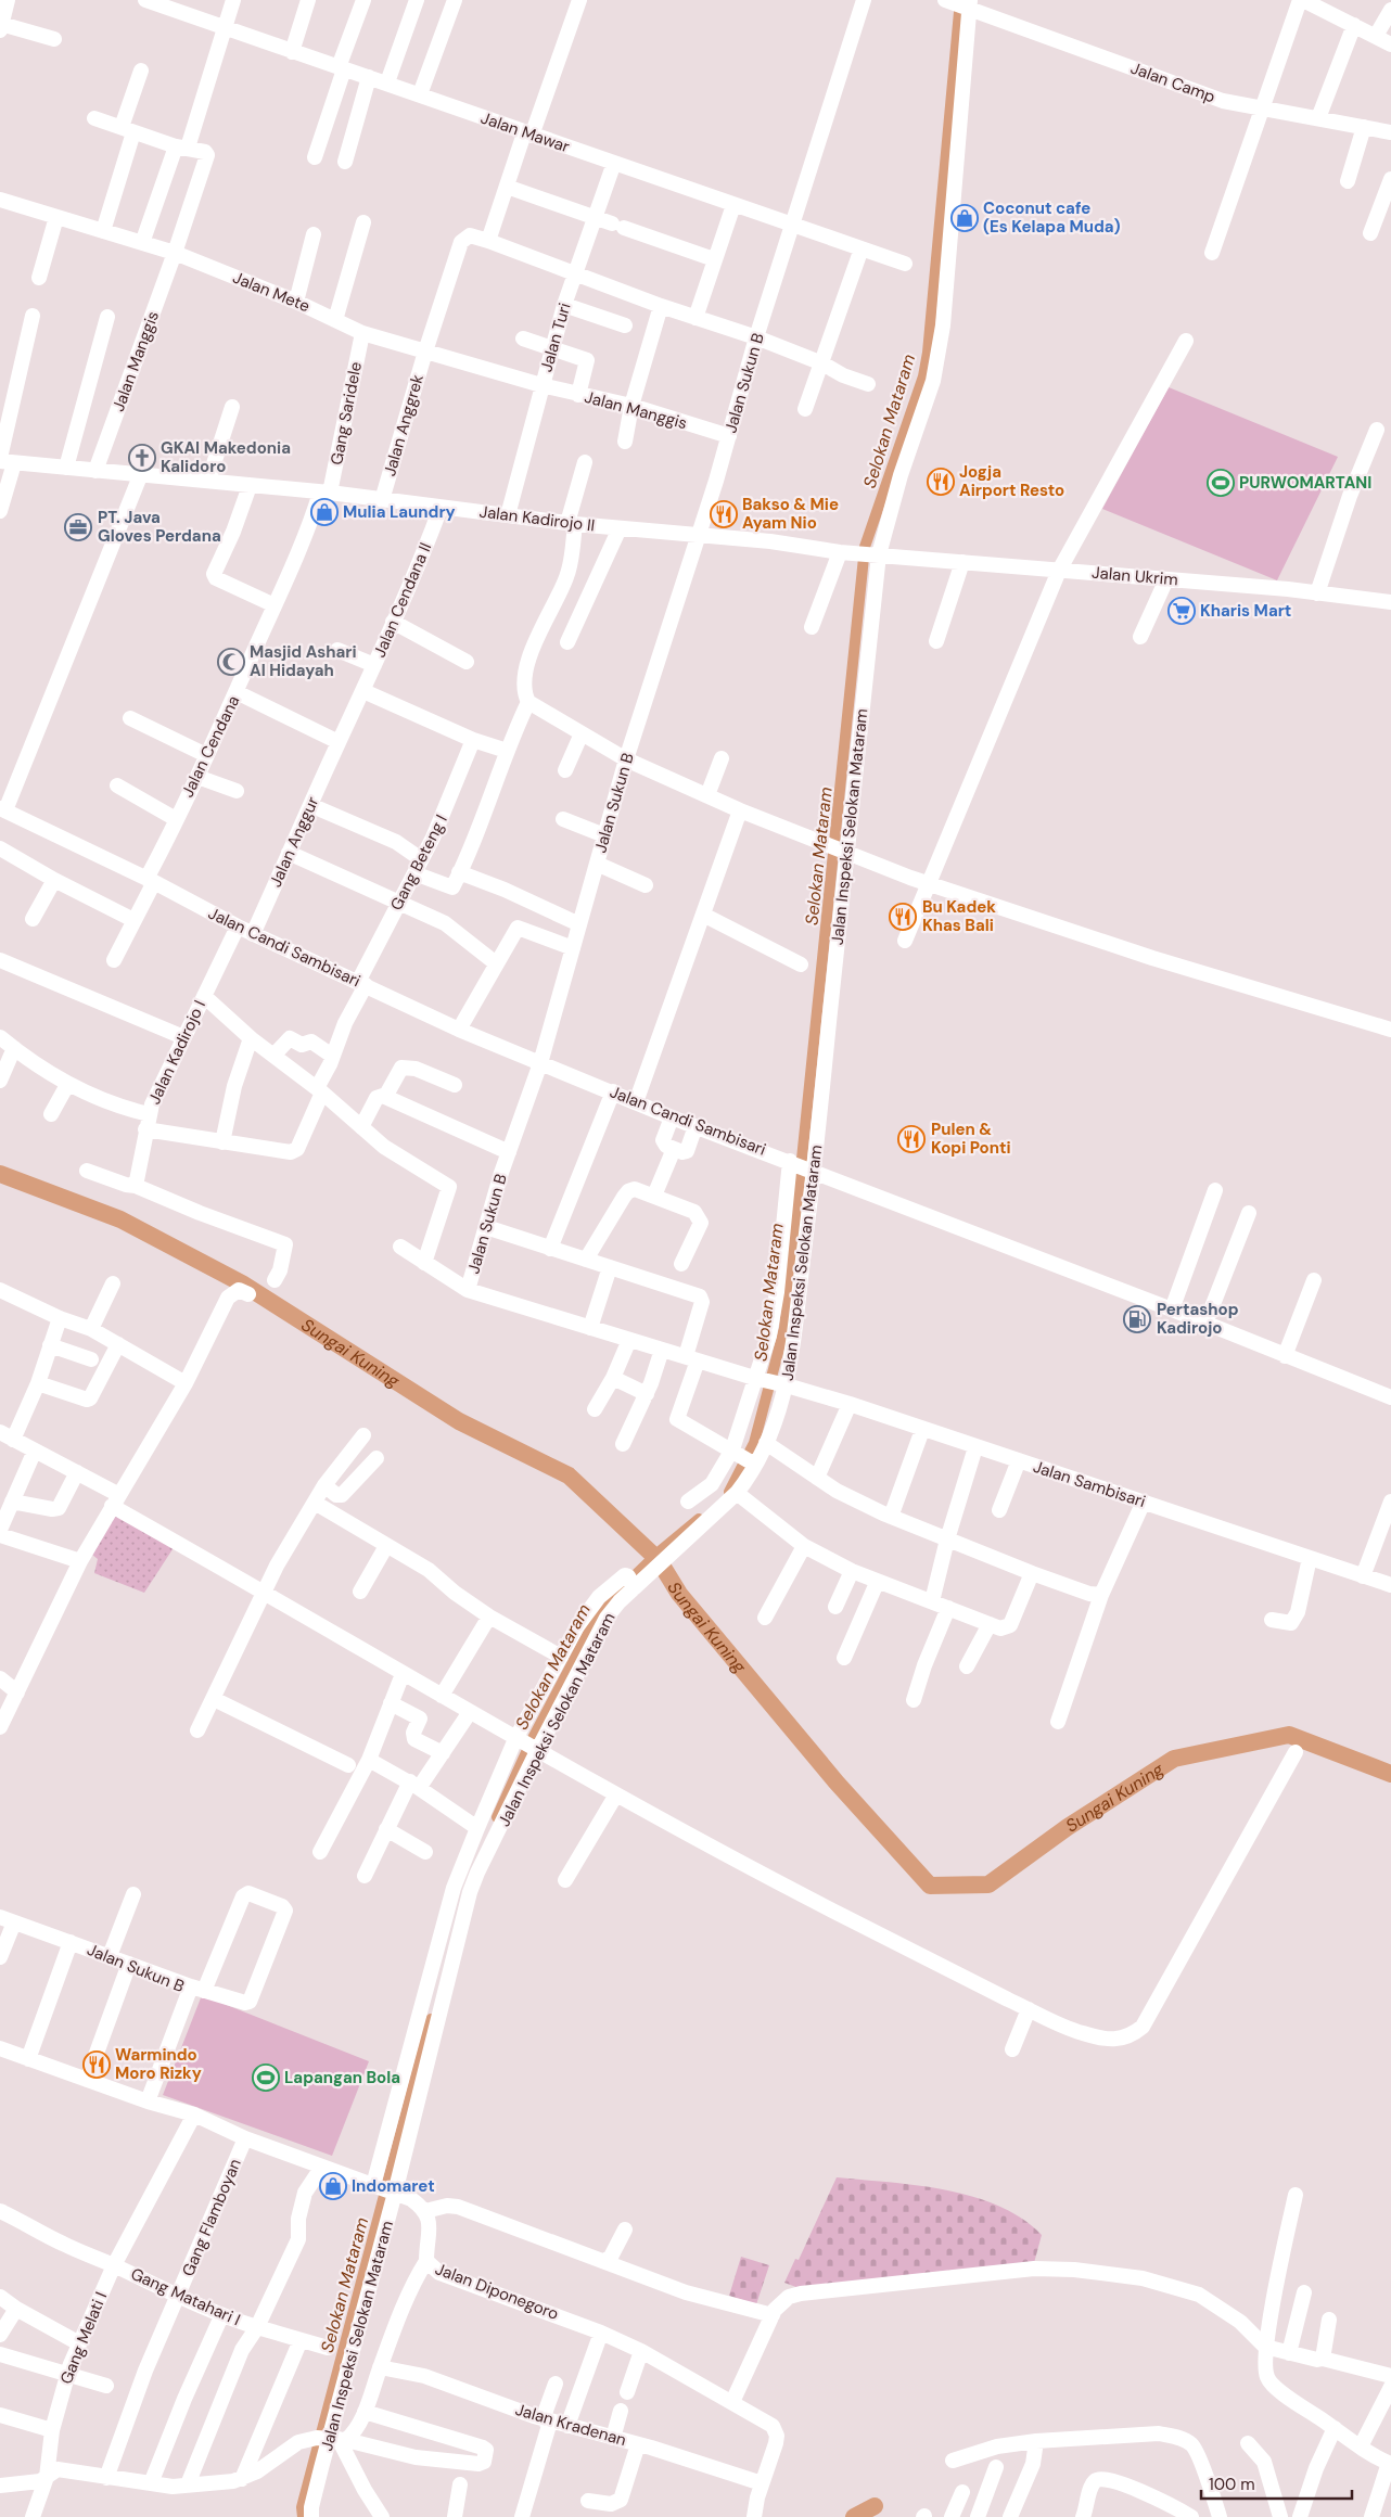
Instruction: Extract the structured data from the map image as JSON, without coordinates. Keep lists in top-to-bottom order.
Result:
{
  "streets": {
    "street": [
      "Jalan Camp",
      "Jalan Mawar",
      "Jalan Mete",
      "Jalan Turi",
      "Jalan Manggis",
      "Jalan Sukun B",
      "Gang Saridele",
      "Jalan Anggrek",
      "Jalan Kadirojo II",
      "Jalan Ukrim",
      "Jalan Cendana II",
      "Jalan Cendana",
      "Jalan Inspeksi Selokan Mataram",
      "Jalan Anggur",
      "Gang Beteng I",
      "Jalan Candi Sambisari",
      "Jalan Kadirojo I",
      "Jalan Sambisari",
      "Gang Flamboyan",
      "Jalan Diponegoro",
      "Gang Matahari I",
      "Gang Melati I",
      "Jalan Kradenan"
    ]
  },
  "crossings": [
    ["Jalan Camp", "Jalan Inspeksi Selokan Mataram"],
    ["Jalan Mawar", "Jalan Turi"],
    ["Jalan Mawar", "Jalan Sukun B"],
    ["Jalan Mete", "Jalan Turi"],
    ["Jalan Mete", "Jalan Manggis"],
    ["Jalan Mete", "Gang Saridele"],
    ["Jalan Mete", "Jalan Anggrek"],
    ["Jalan Turi", "Jalan Manggis"],
    ["Jalan Turi", "Jalan Kadirojo II"],
    ["Jalan Manggis", "Jalan Sukun B"],
    ["Jalan Manggis", "Jalan Kadirojo II"],
    ["Jalan Sukun B", "Jalan Kadirojo II"],
    ["Jalan Sukun B", "Jalan Inspeksi Selokan Mataram"],
    ["Jalan Sukun B", "Jalan Candi Sambisari"],
    ["Jalan Sukun B", "Jalan Sambisari"],
    ["Gang Saridele", "Jalan Kadirojo II"],
    ["Gang Saridele", "Jalan Cendana"],
    ["Jalan Anggrek", "Jalan Kadirojo II"],
    ["Jalan Kadirojo II", "Jalan Ukrim"],
    ["Jalan Kadirojo II", "Jalan Cendana II"],
    ["Jalan Kadirojo II", "Jalan Cendana"],
    ["Jalan Kadirojo II", "Jalan Inspeksi Selokan Mataram"],
    ["Jalan Ukrim", "Jalan Inspeksi Selokan Mataram"],
    ["Jalan Cendana II", "Jalan Anggur"],
    ["Jalan Cendana", "Jalan Candi Sambisari"],
    ["Jalan Inspeksi Selokan Mataram", "Jalan Candi Sambisari"],
    ["Jalan Inspeksi Selokan Mataram", "Jalan Sambisari"],
    ["Jalan Anggur", "Jalan Candi Sambisari"],
    ["Gang Beteng I", "Jalan Candi Sambisari"],
    ["Jalan Candi Sambisari", "Jalan Kadirojo I"],
    ["Gang Flamboyan", "Gang Matahari I"],
    ["Gang Matahari I", "Gang Melati I"]
  ],
  "water": ["Selokan Mataram", "Sungai Kuning"],
  "places": {
    "shop": ["Coconut cafe (Es Kelapa Muda)", "Mulia Laundry", "Indomaret"],
    "church": ["GKAI Makedonia Kalidoro"],
    "restaurant": [
      "Jogja Airport Resto",
      "Bakso & Mie Ayam Nio",
      "Bu Kadek Khas Bali",
      "Pulen & Kopi Ponti",
      "Warmindo Moro Rizky"
    ],
    "sports": ["PURWOMARTANI", "Lapangan Bola"],
    "office": ["PT. Java Gloves Perdana"],
    "supermarket": ["Kharis Mart"],
    "mosque": ["Masjid Ashari Al Hidayah"],
    "fuel station": ["Pertashop Kadirojo"]
  },
  "scale_bar": "100 m"
}
